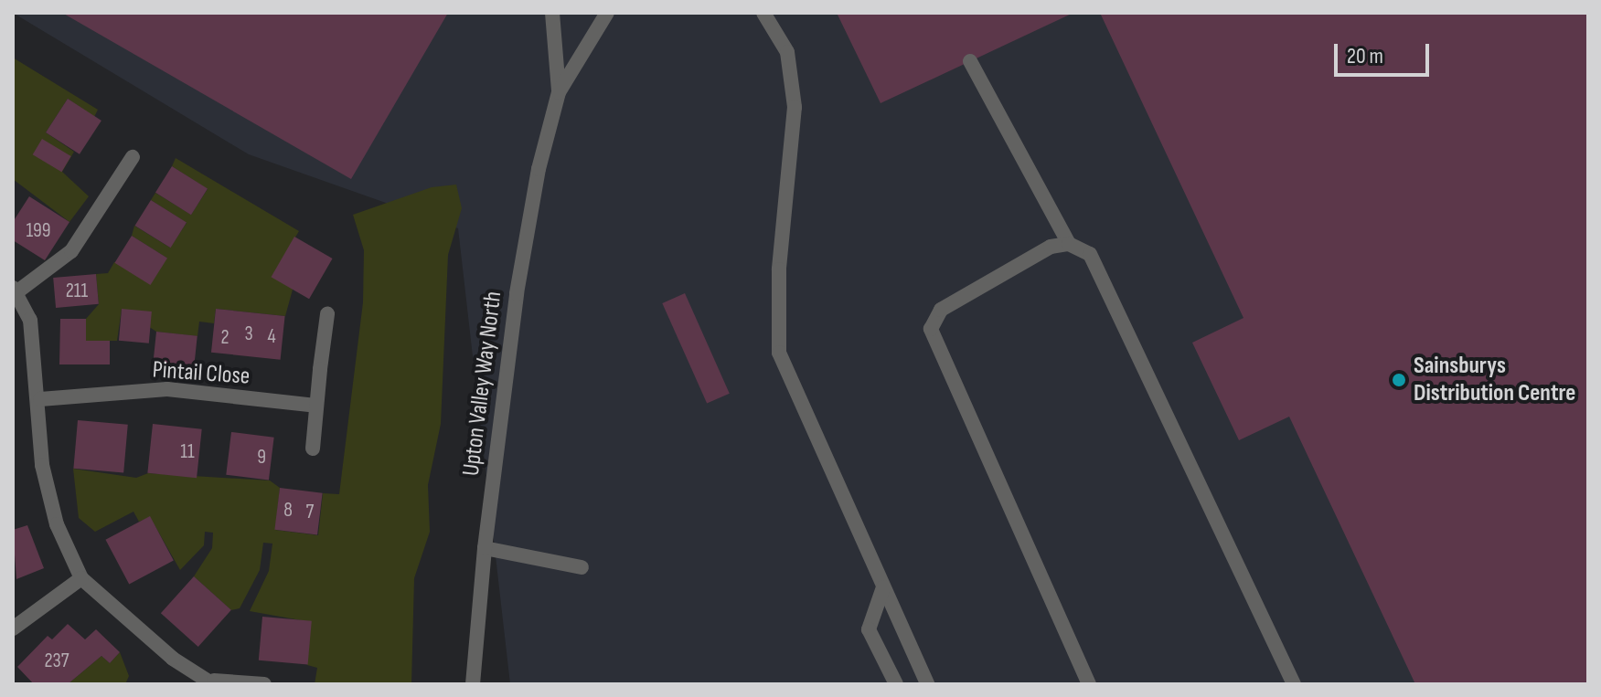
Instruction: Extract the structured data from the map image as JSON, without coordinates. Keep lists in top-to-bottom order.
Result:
{
  "streets": {
    "street": ["Pintail Close", "Upton Valley Way North"]
  },
  "places": ["Sainsburys Distribution Centre"],
  "house_numbers": [
    "199",
    "211",
    "3",
    "4",
    "2",
    "11",
    "9",
    "8",
    "7",
    "237"
  ],
  "scale_bar": "20 m"
}
